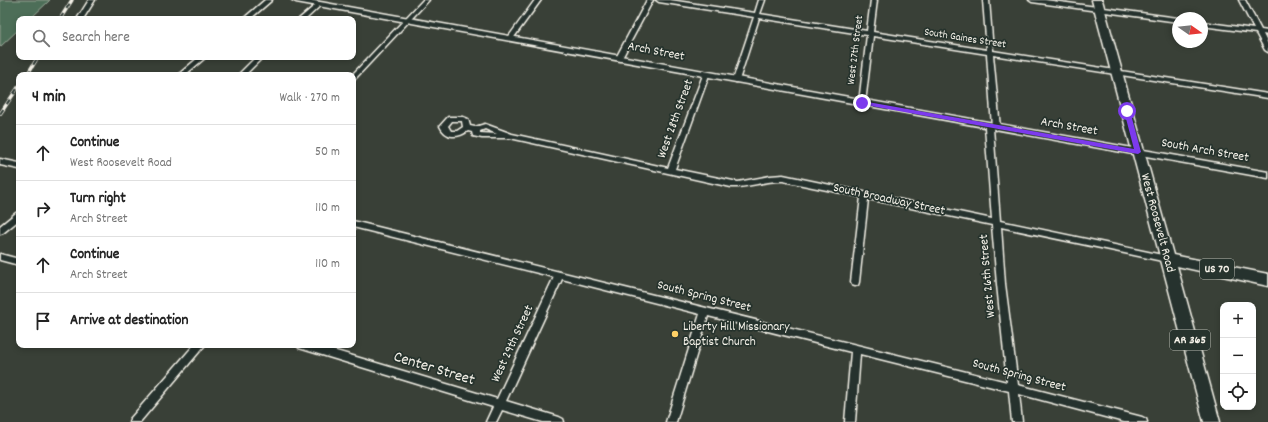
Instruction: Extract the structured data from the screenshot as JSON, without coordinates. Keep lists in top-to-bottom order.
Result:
{
  "streets": {
    "main road": [
      "Arch Street",
      "South Broadway Street",
      "West Roosevelt Road",
      "US 70",
      "AR 365"
    ],
    "street": [
      "South Gaines Street",
      "West 27th Street",
      "West 28th Street",
      "South Arch Street",
      "West 26th Street",
      "South Spring Street",
      "West 29th Street",
      "Center Street"
    ]
  },
  "crossings": [
    ["South Gaines Street", "West 27th Street"],
    ["South Gaines Street", "West Roosevelt Road"],
    ["South Gaines Street", "West 26th Street"],
    ["West 27th Street", "Arch Street"],
    ["Arch Street", "West 28th Street"],
    ["Arch Street", "South Arch Street"],
    ["Arch Street", "West Roosevelt Road"],
    ["Arch Street", "West 26th Street"],
    ["West 28th Street", "South Broadway Street"],
    ["South Arch Street", "West Roosevelt Road"],
    ["South Broadway Street", "West Roosevelt Road"],
    ["South Broadway Street", "West 26th Street"],
    ["West 26th Street", "South Spring Street"],
    ["South Spring Street", "West 29th Street"],
    ["West 29th Street", "Center Street"]
  ],
  "places": ["Liberty Hill Missionary Baptist Church"],
  "north": "right",
  "page": {
    "search": "Search here",
    "heading": ["4 min", "Walk · 270 m"],
    "list": [
      ["Continue", "West Roosevelt Road", "50 m"],
      ["Turn right", "Arch Street", "110 m"],
      ["Continue", "Arch Street", "110 m"],
      "Arrive at destination"
    ],
    "map_buttons": ["+", "−"]
  }
}
